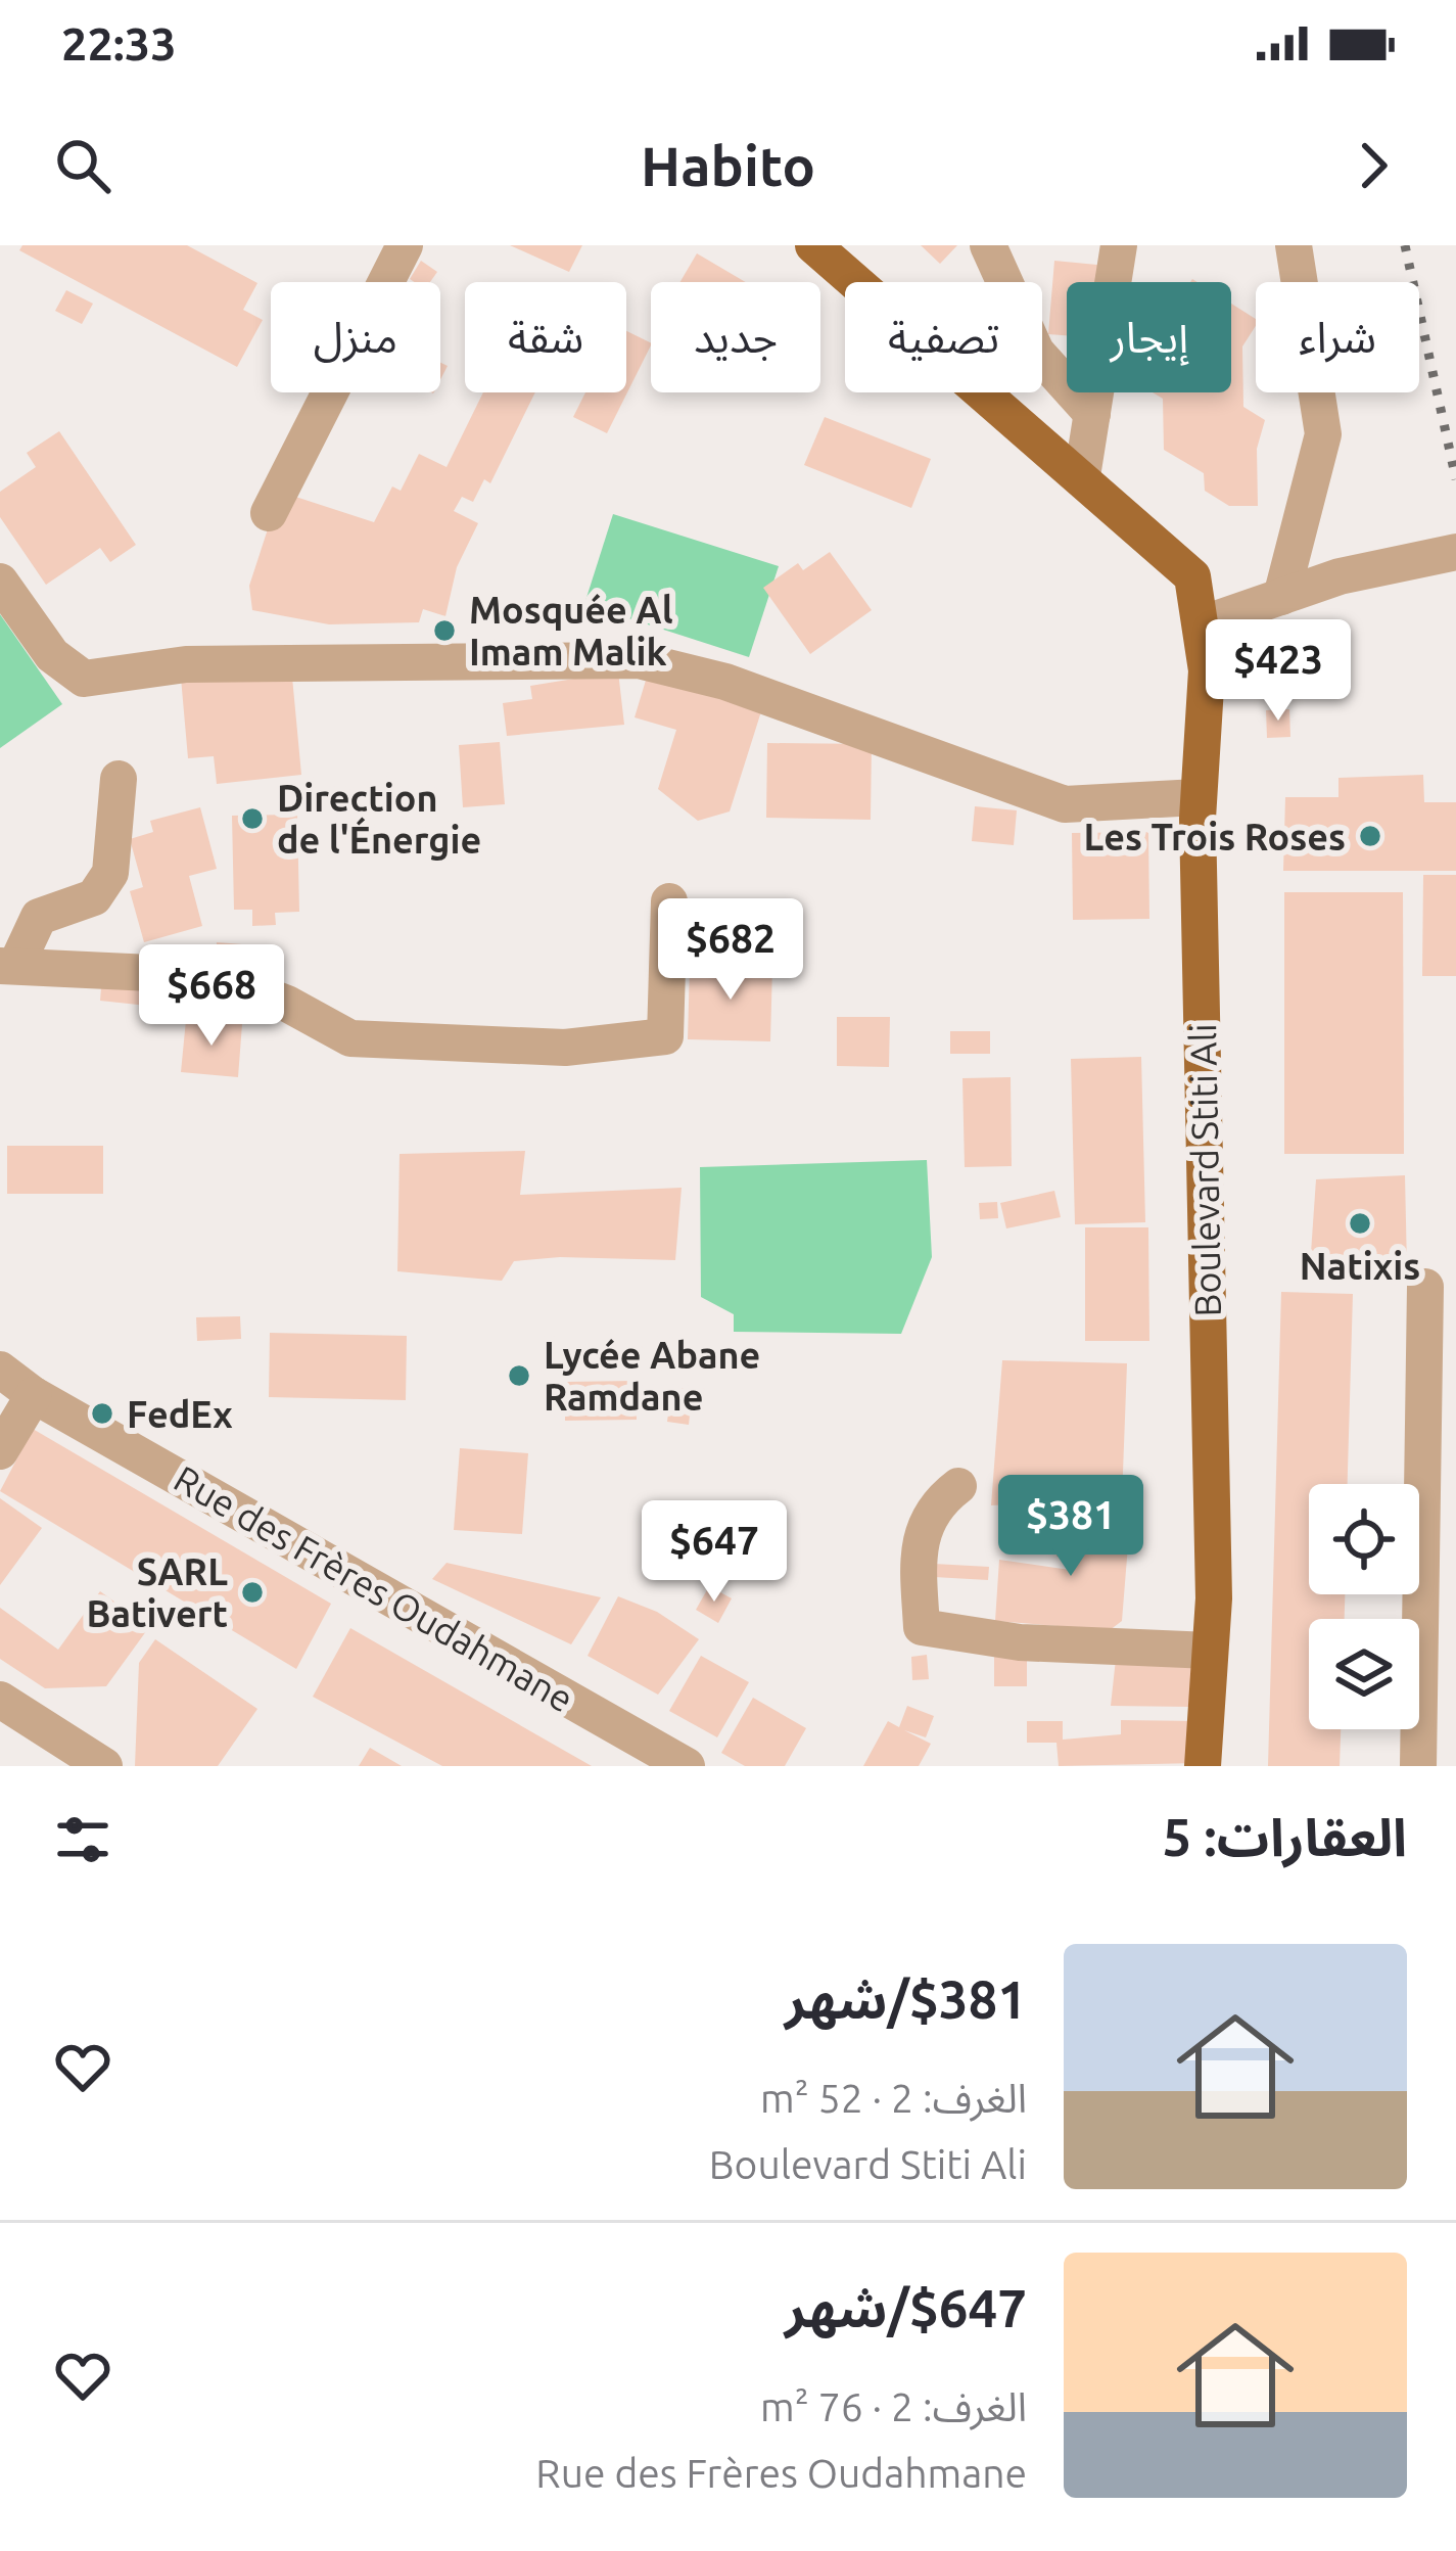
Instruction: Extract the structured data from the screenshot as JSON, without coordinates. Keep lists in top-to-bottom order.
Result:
{
  "streets": {
    "main road": ["Boulevard Stiti Ali"],
    "street": ["Rue des Frères Oudahmane"]
  },
  "places": [
    "Mosquée Al Imam Malik",
    "Direction de l'Énergie",
    "Les Trois Roses",
    "Natixis",
    "Lycée Abane Ramdane",
    "FedEx",
    "SARL Bativert"
  ],
  "page": {
    "status": "22:33",
    "header": "Habito",
    "chip": [
      "شراء",
      "إيجار",
      "تصفية",
      "جديد",
      "شقة",
      "منزل"
    ],
    "price": [
      "$423",
      "$682",
      "$668",
      "$381",
      "$647"
    ],
    "heading": "العقارات: 5",
    "list": [
      {
        "name": "$381/شهر",
        "note": "الغرف: 2 · 52 m² · Boulevard Stiti Ali"
      },
      {
        "name": "$647/شهر",
        "note": "الغرف: 2 · 76 m² · Rue des Frères Oudahmane"
      }
    ]
  }
}
